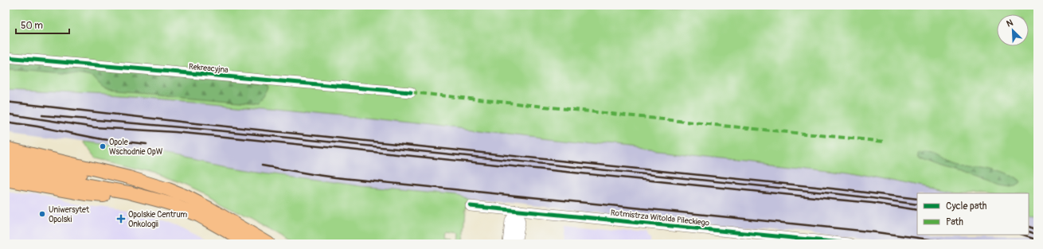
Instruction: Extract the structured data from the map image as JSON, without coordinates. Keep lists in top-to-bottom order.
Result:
{
  "streets": {
    "street": ["Rekreacyjna", "Rotmistrza Witolda Pileckiego"]
  },
  "places": {
    "other": ["Opole Wschodnie OpW", "Uniwersytet Opolski"],
    "health": ["Opolskie Centrum Onkologii"]
  },
  "legend": ["Cycle path", "Path"],
  "scale_bar": "50 m",
  "north": "top left"
}
